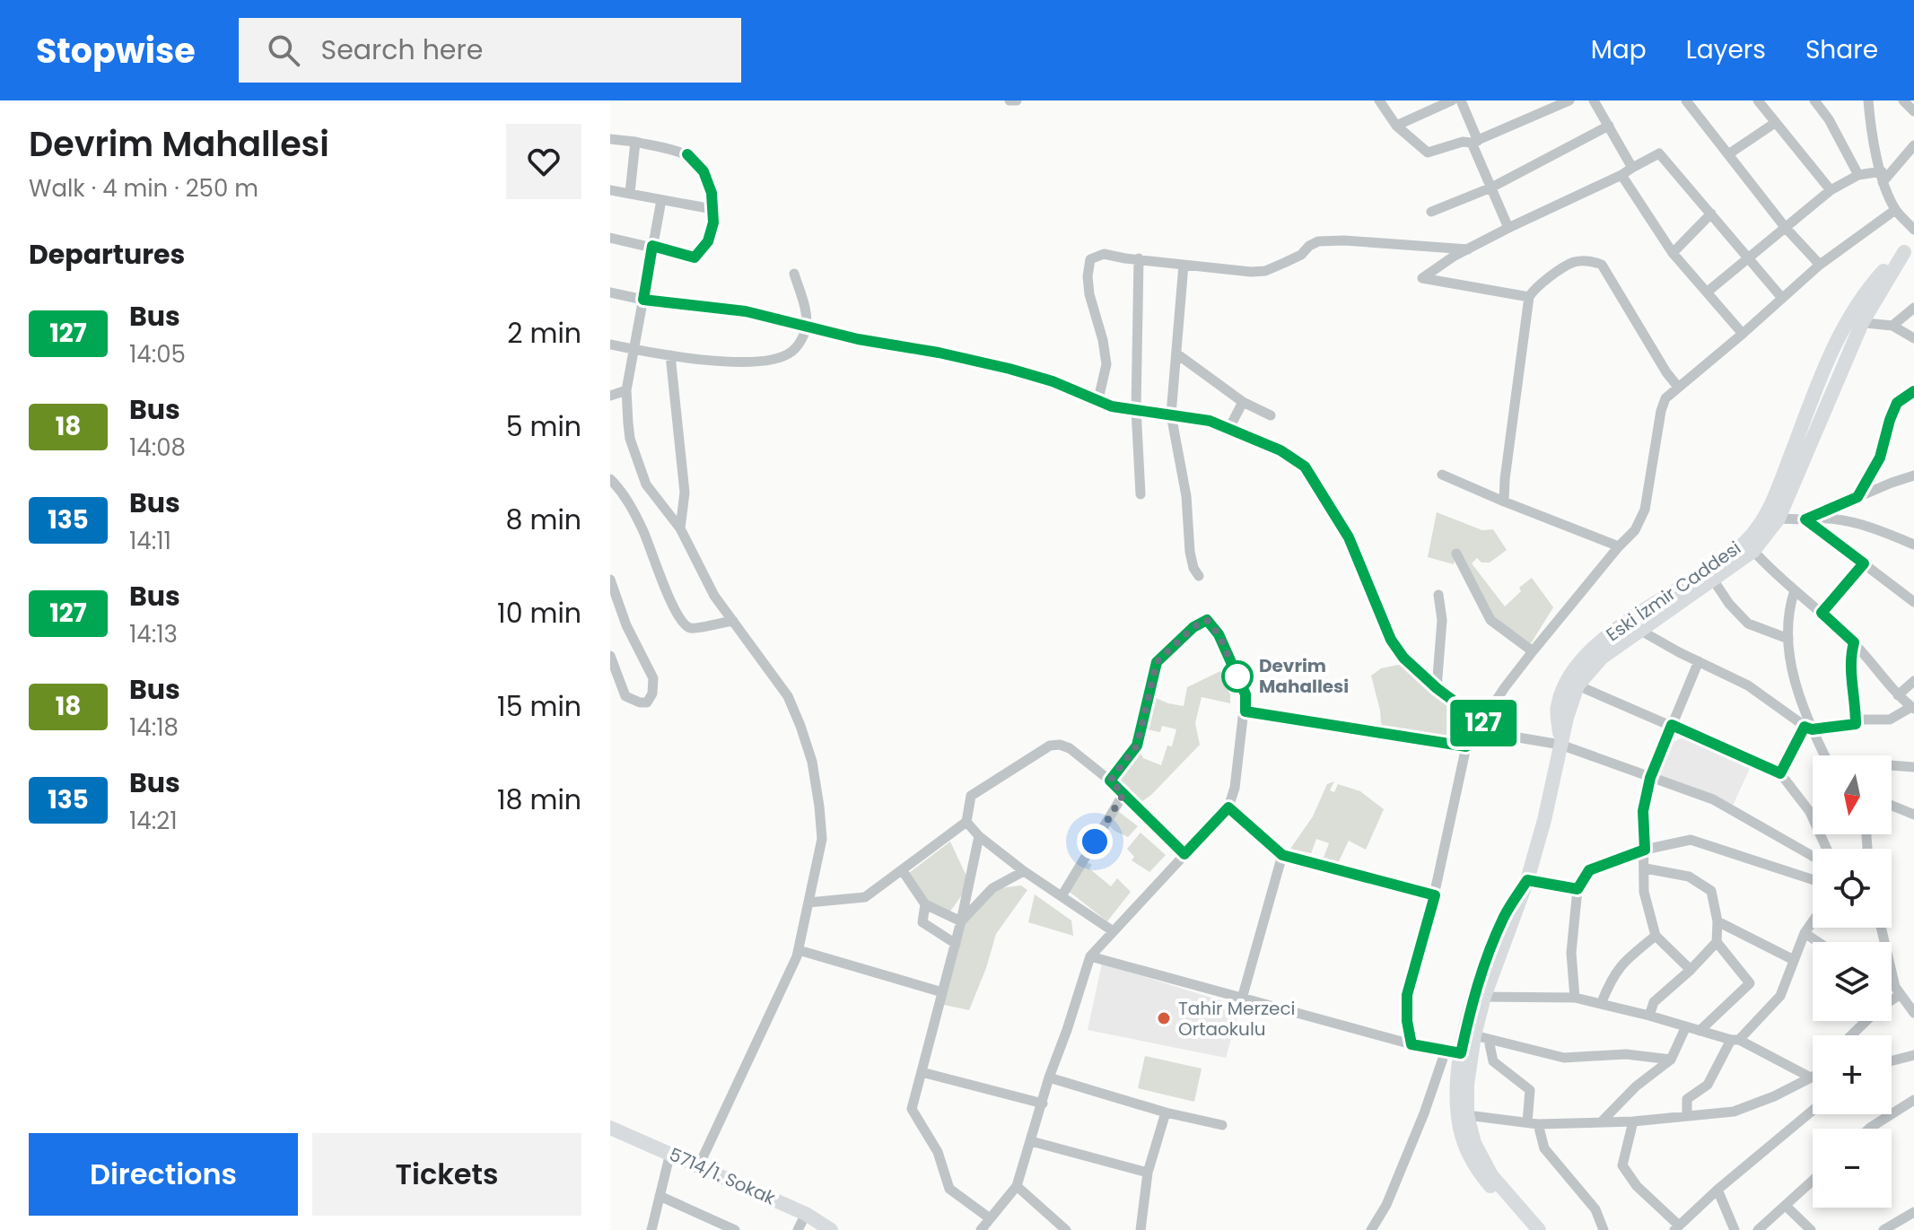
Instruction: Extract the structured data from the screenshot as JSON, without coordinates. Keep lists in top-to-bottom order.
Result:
{
  "streets": {
    "main road": ["Eski İzmir Caddesi", "5714/1. Sokak"]
  },
  "places": ["Devrim Mahallesi", "Tahir Merzeci Ortaokulu"],
  "lines": ["bus line 127"],
  "north": "bottom",
  "page": {
    "header": "Stopwise",
    "search": "Search here",
    "nav": ["Map", "Layers", "Share"],
    "heading": [
      ["Devrim Mahallesi", "Walk · 4 min · 250 m"],
      "Departures"
    ],
    "on_map": "127",
    "list": [
      {
        "mark": "127",
        "name": "Bus",
        "note": "14:05",
        "value": "2 min"
      },
      {
        "mark": "18",
        "name": "Bus",
        "note": "14:08",
        "value": "5 min"
      },
      {
        "mark": "135",
        "name": "Bus",
        "note": "14:11",
        "value": "8 min"
      },
      {
        "mark": "127",
        "name": "Bus",
        "note": "14:13",
        "value": "10 min"
      },
      {
        "mark": "18",
        "name": "Bus",
        "note": "14:18",
        "value": "15 min"
      },
      {
        "mark": "135",
        "name": "Bus",
        "note": "14:21",
        "value": "18 min"
      }
    ],
    "map_buttons": ["+", "−"],
    "buttons": ["Directions", "Tickets"]
  }
}
